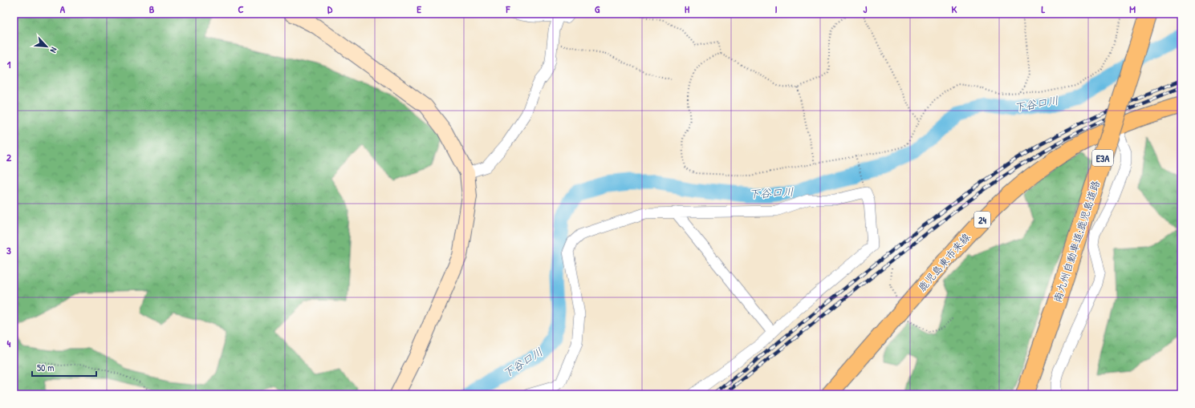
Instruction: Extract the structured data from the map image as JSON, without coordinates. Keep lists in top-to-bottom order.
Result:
{
  "streets": {
    "highway": ["E3A", "南九州自動車道;鹿児島道路"],
    "main road": ["24", "鹿児島東市来線"]
  },
  "water": ["下谷口川"],
  "scale_bar": "50 m",
  "north": "bottom right",
  "grid": {
    "columns": [
      "A",
      "B",
      "C",
      "D",
      "E",
      "F",
      "G",
      "H",
      "I",
      "J",
      "K",
      "L",
      "M"
    ],
    "rows": [
      "1",
      "2",
      "3",
      "4"
    ]
  }
}
